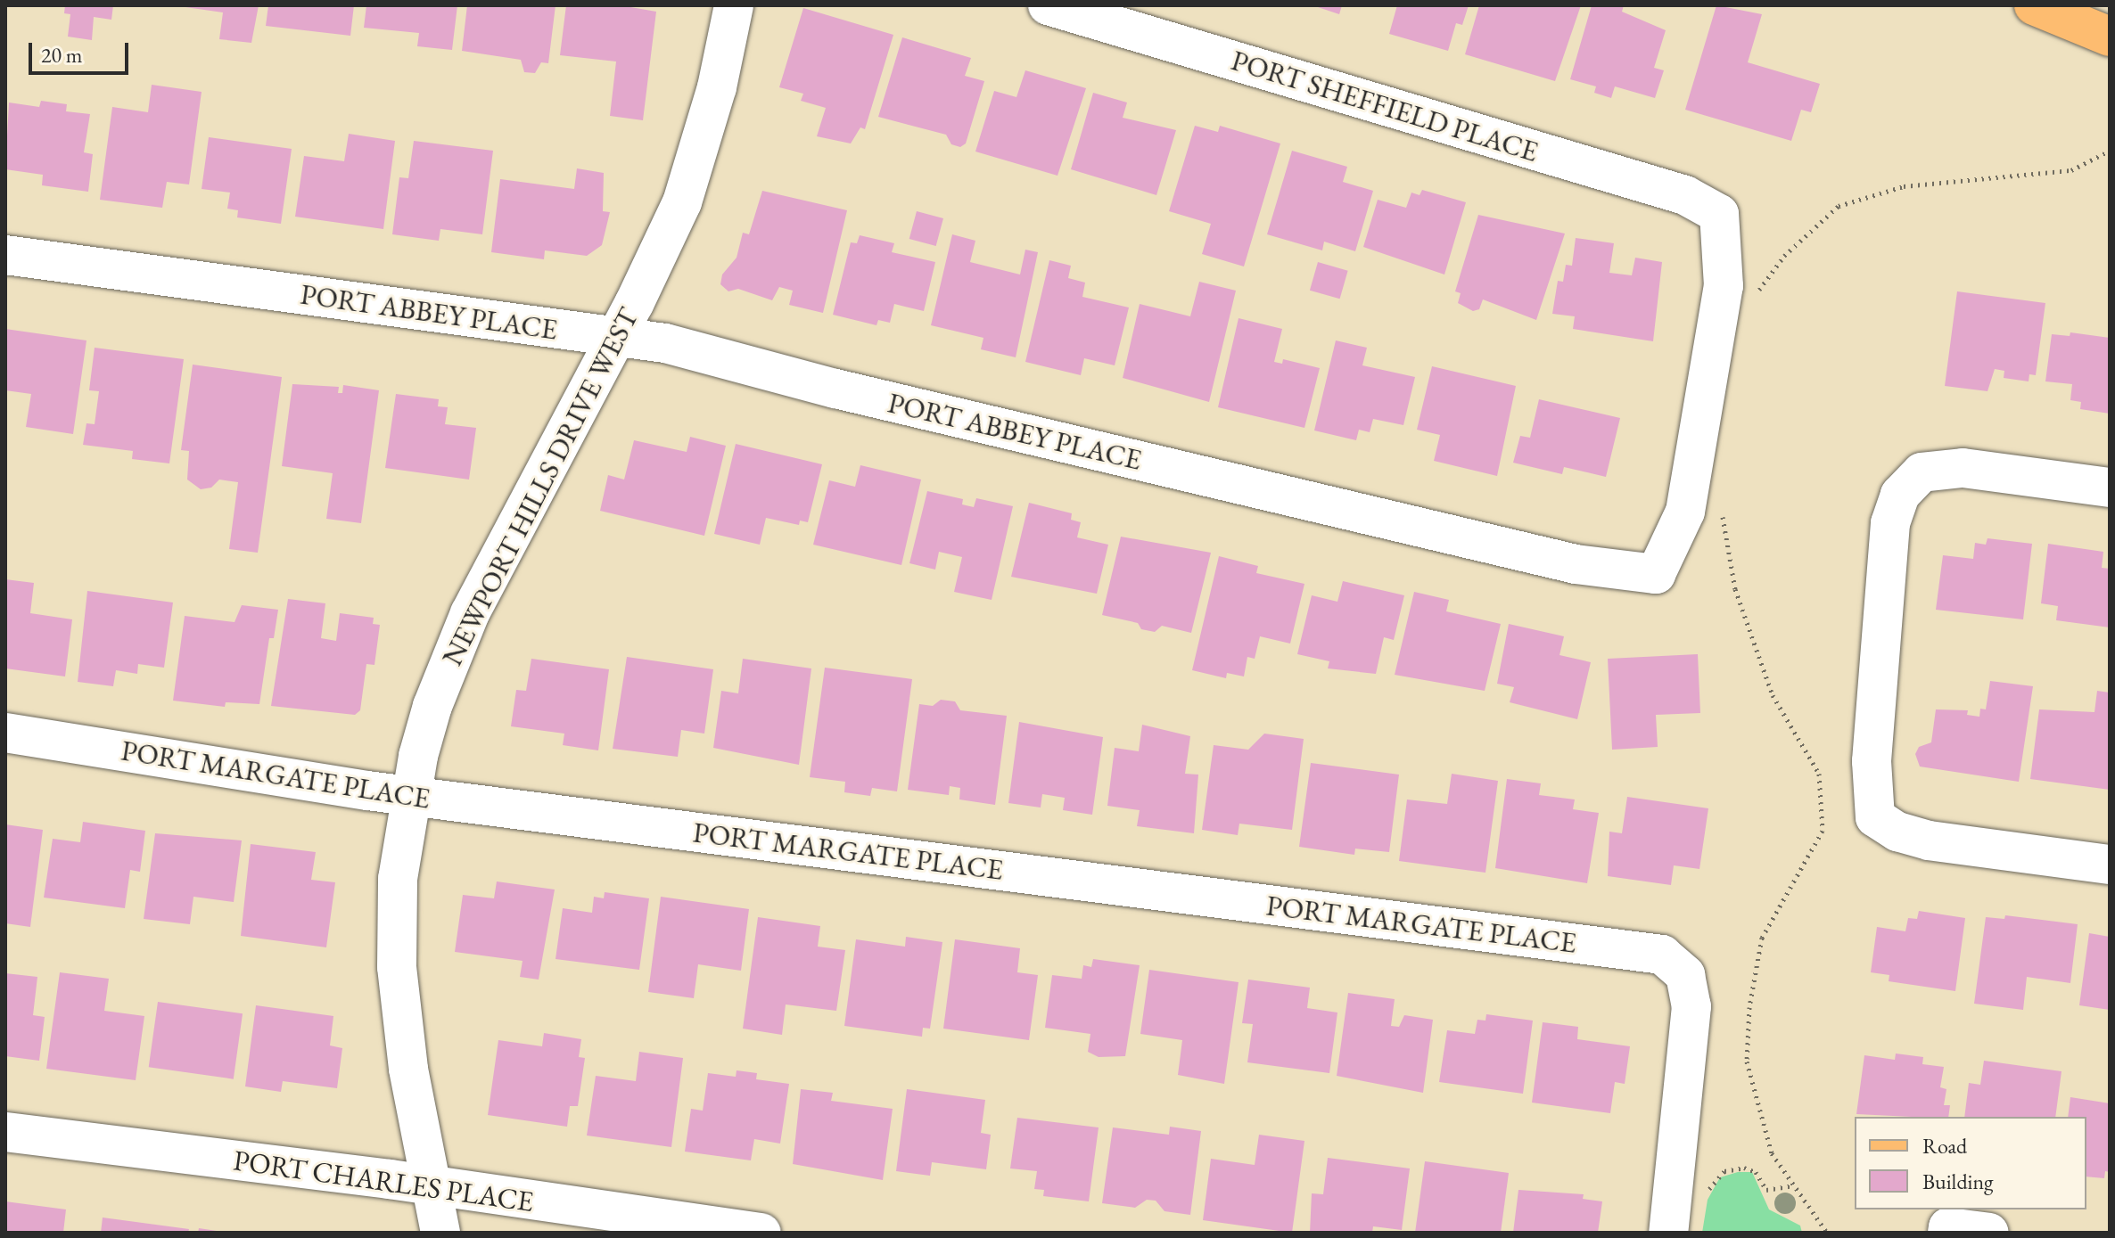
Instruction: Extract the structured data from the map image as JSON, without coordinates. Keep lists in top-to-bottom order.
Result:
{
  "streets": {
    "street": [
      "PORT SHEFFIELD PLACE",
      "PORT ABBEY PLACE",
      "NEWPORT HILLS DRIVE WEST",
      "PORT MARGATE PLACE",
      "PORT CHARLES PLACE"
    ]
  },
  "crossings": [
    ["PORT SHEFFIELD PLACE", "PORT ABBEY PLACE"],
    ["PORT ABBEY PLACE", "NEWPORT HILLS DRIVE WEST"],
    ["NEWPORT HILLS DRIVE WEST", "PORT MARGATE PLACE"],
    ["NEWPORT HILLS DRIVE WEST", "PORT CHARLES PLACE"]
  ],
  "legend": ["Road", "Building"],
  "scale_bar": "20 m"
}
